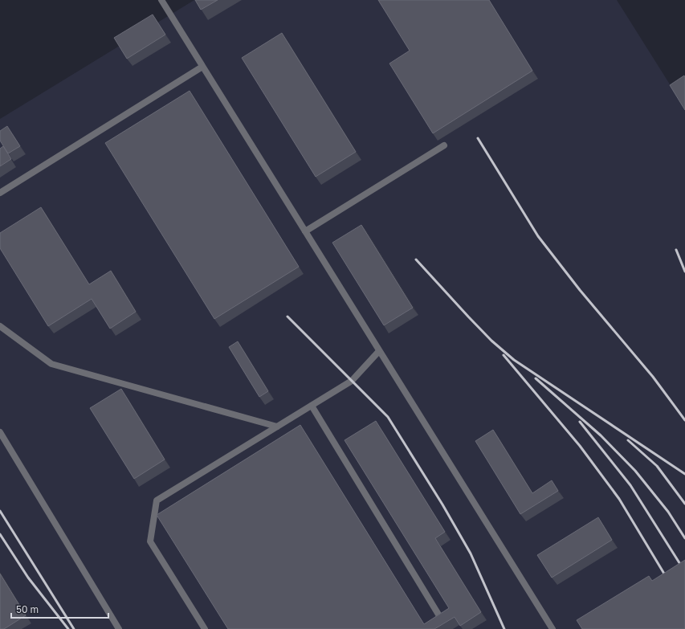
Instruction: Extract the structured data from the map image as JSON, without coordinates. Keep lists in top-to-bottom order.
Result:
{
  "scale_bar": "50 m"
}
